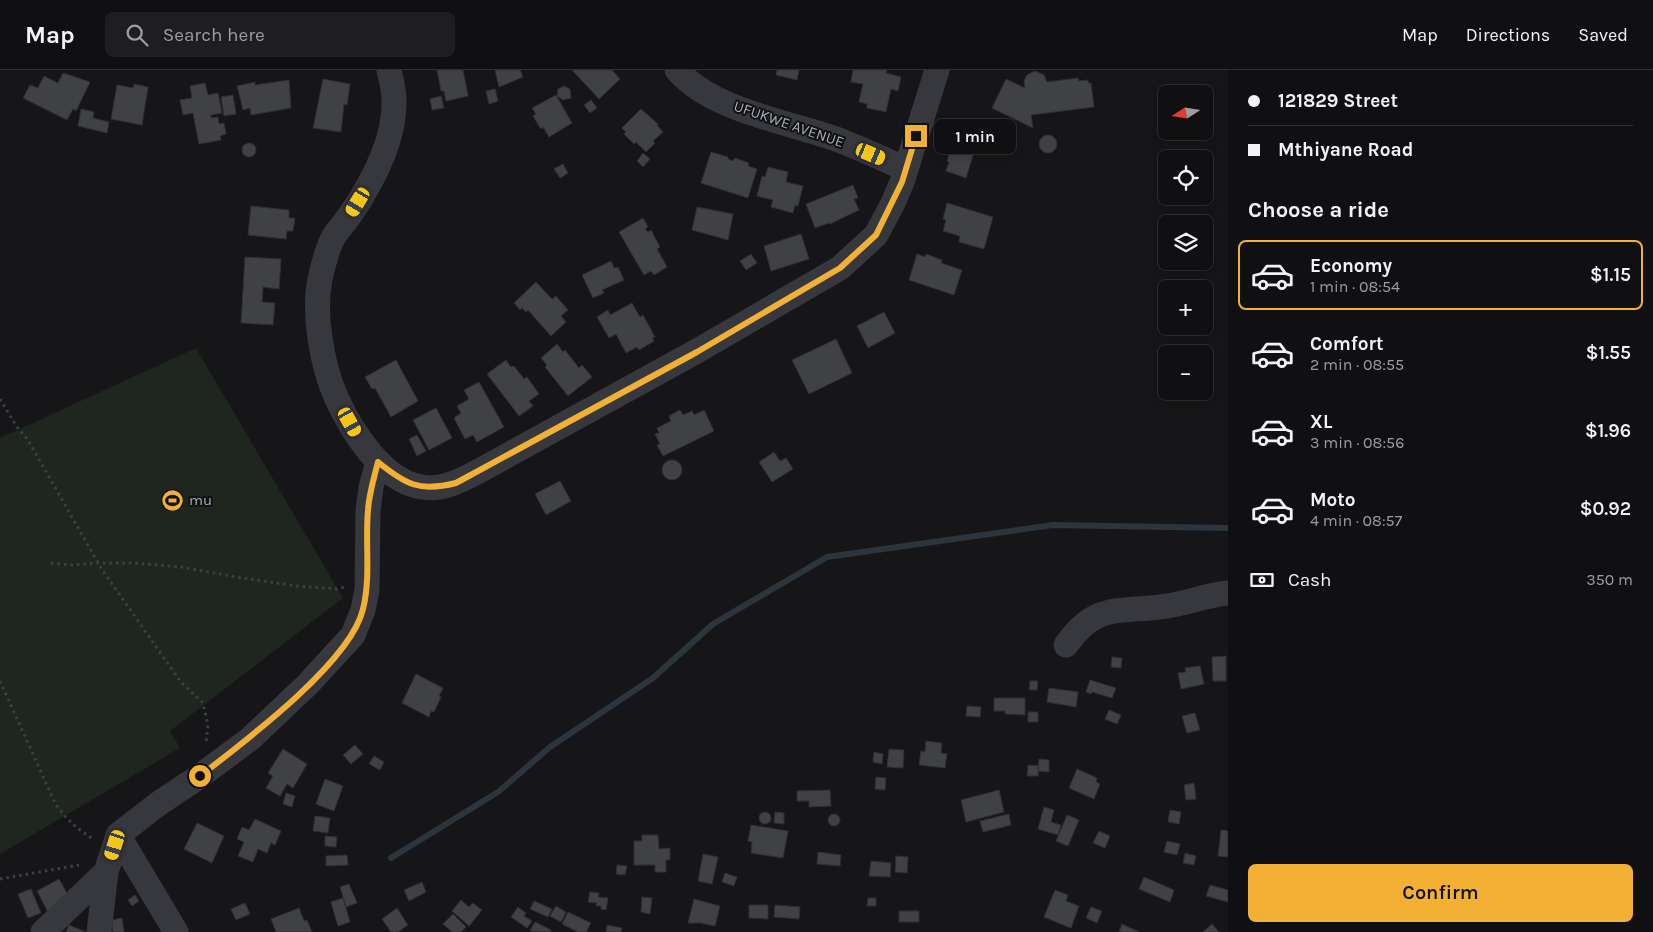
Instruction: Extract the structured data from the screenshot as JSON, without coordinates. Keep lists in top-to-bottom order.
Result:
{
  "streets": {
    "street": ["UFUKWE AVENUE"]
  },
  "places": {
    "sports": ["mu"]
  },
  "north": "left",
  "page": {
    "header": "Map",
    "search": "Search here",
    "nav": ["Map", "Directions", "Saved"],
    "banner": ["121829 Street", "Mthiyane Road"],
    "map_buttons": ["+", "−"],
    "bubble": "1 min",
    "heading": "Choose a ride",
    "list": [
      {
        "name": "Economy",
        "note": "1 min · 08:54",
        "value": "$1.15"
      },
      {
        "name": "Comfort",
        "note": "2 min · 08:55",
        "value": "$1.55"
      },
      {
        "name": "XL",
        "note": "3 min · 08:56",
        "value": "$1.96"
      },
      {
        "name": "Moto",
        "note": "4 min · 08:57",
        "value": "$0.92"
      }
    ],
    "pay": ["Cash", "350 m"],
    "buttons": "Confirm"
  }
}
